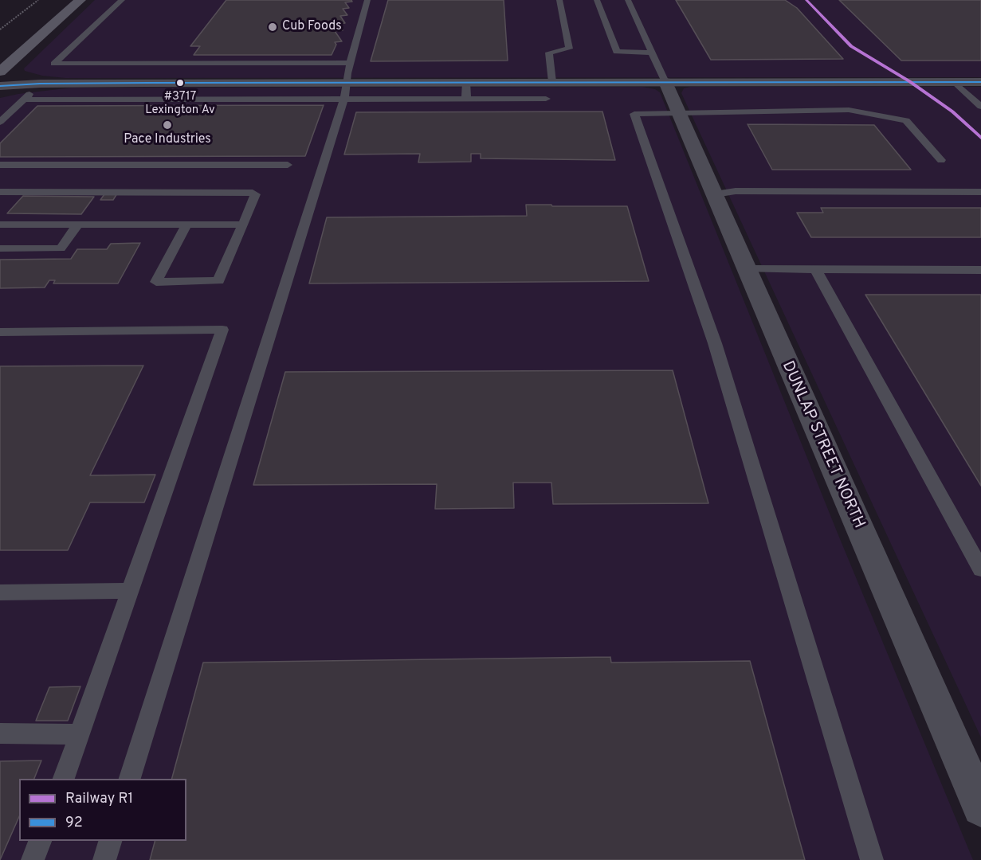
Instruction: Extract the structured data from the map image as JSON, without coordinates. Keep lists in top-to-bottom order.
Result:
{
  "streets": {
    "street": ["DUNLAP STREET NORTH"]
  },
  "places": ["Cub Foods", "#3717 Lexington Av", "Pace Industries"],
  "lines": ["rail line R1", "transit line 92"],
  "legend": ["Railway R1", "92"]
}
